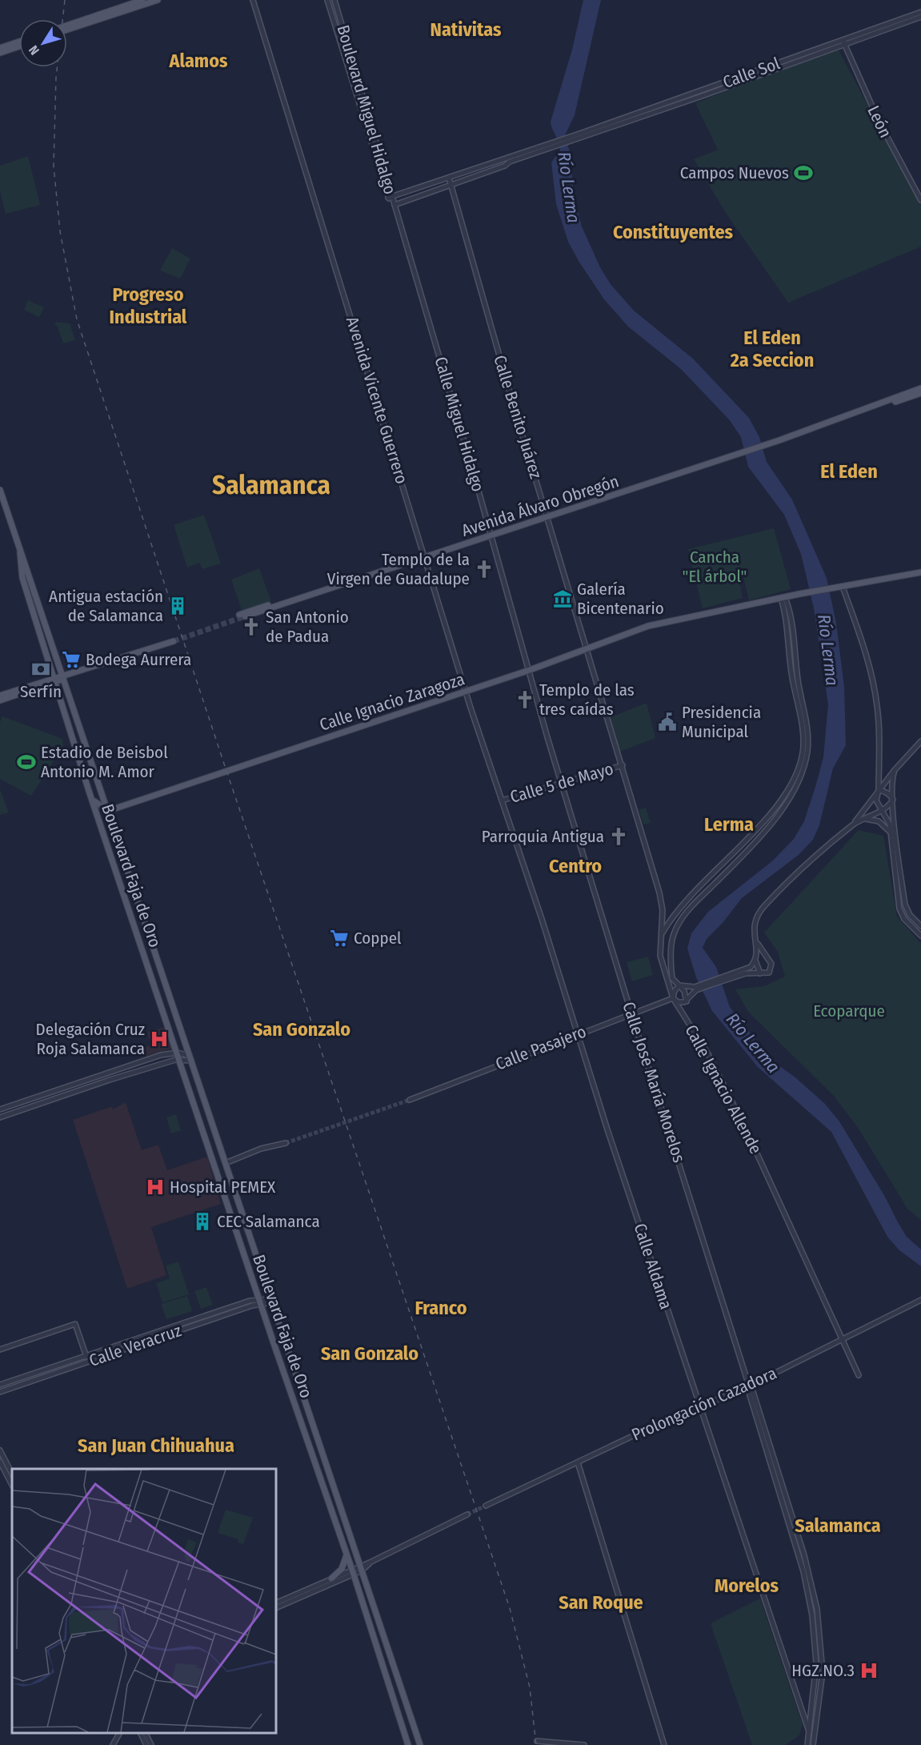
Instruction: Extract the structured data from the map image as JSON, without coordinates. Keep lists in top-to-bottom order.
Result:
{
  "streets": {
    "main road": ["Avenida Álvaro Obregón", "Calle Ignacio Zaragoza", "Boulevard Faja de Oro"],
    "street": [
      "Calle Sol",
      "Boulevard Miguel Hidalgo",
      "León",
      "Avenida Vicente Guerrero",
      "Calle Benito Juárez",
      "Calle Miguel Hidalgo",
      "Calle 5 de Mayo",
      "Calle Pasajero",
      "Calle José María Morelos",
      "Calle Ignacio Allende",
      "Calle Aldama",
      "Calle Veracruz",
      "Prolongación Cazadora"
    ]
  },
  "crossings": [
    ["Calle Sol", "León"],
    ["Boulevard Miguel Hidalgo", "Calle Miguel Hidalgo"],
    ["Avenida Vicente Guerrero", "Avenida Álvaro Obregón"],
    ["Avenida Vicente Guerrero", "Calle Ignacio Zaragoza"],
    ["Avenida Vicente Guerrero", "Calle 5 de Mayo"],
    ["Avenida Vicente Guerrero", "Calle Aldama"],
    ["Calle Benito Juárez", "Avenida Álvaro Obregón"],
    ["Calle Benito Juárez", "Calle Ignacio Zaragoza"],
    ["Calle Benito Juárez", "Calle 5 de Mayo"],
    ["Calle Benito Juárez", "Calle Ignacio Allende"],
    ["Calle Miguel Hidalgo", "Avenida Álvaro Obregón"],
    ["Calle Miguel Hidalgo", "Calle Ignacio Zaragoza"],
    ["Calle Miguel Hidalgo", "Calle 5 de Mayo"],
    ["Calle Miguel Hidalgo", "Calle José María Morelos"],
    ["Calle Ignacio Zaragoza", "Boulevard Faja de Oro"],
    ["Calle 5 de Mayo", "Calle José María Morelos"],
    ["Calle 5 de Mayo", "Calle Ignacio Allende"],
    ["Calle 5 de Mayo", "Calle Aldama"],
    ["Boulevard Faja de Oro", "Calle Veracruz"],
    ["Calle Pasajero", "Calle José María Morelos"],
    ["Calle Pasajero", "Calle Ignacio Allende"],
    ["Calle Pasajero", "Calle Aldama"],
    ["Calle José María Morelos", "Calle Aldama"],
    ["Calle José María Morelos", "Prolongación Cazadora"],
    ["Calle Ignacio Allende", "Prolongación Cazadora"],
    ["Calle Aldama", "Prolongación Cazadora"]
  ],
  "districts": [
    "Nativitas",
    "Alamos",
    "Constituyentes",
    "Progreso Industrial",
    "El Eden 2a Seccion",
    "El Eden",
    "Salamanca",
    "Lerma",
    "Centro",
    "San Gonzalo",
    "Franco",
    "San Gonzalo",
    "San Juan Chihuahua",
    "Salamanca",
    "Morelos",
    "San Roque"
  ],
  "water": ["Río Lerma"],
  "parks": ["Cancha \"El árbol\"", "Ecoparque"],
  "places": {
    "sports": ["Campos Nuevos", "Estadio de Beisbol Antonio M. Amor"],
    "church": [
      "Templo de la Virgen de Guadalupe",
      "San Antonio de Padua",
      "Templo de las tres caídas",
      "Parroquia Antigua"
    ],
    "museum": ["Galería Bicentenario"],
    "building": ["Antigua estación de Salamanca", "CEC Salamanca"],
    "supermarket": ["Bodega Aurrera", "Coppel"],
    "bank": ["Serfín"],
    "public building": ["Presidencia Municipal"],
    "hospital": ["Delegación Cruz Roja Salamanca", "Hospital PEMEX", "HGZ.NO.3"]
  },
  "north": "bottom left"
}
